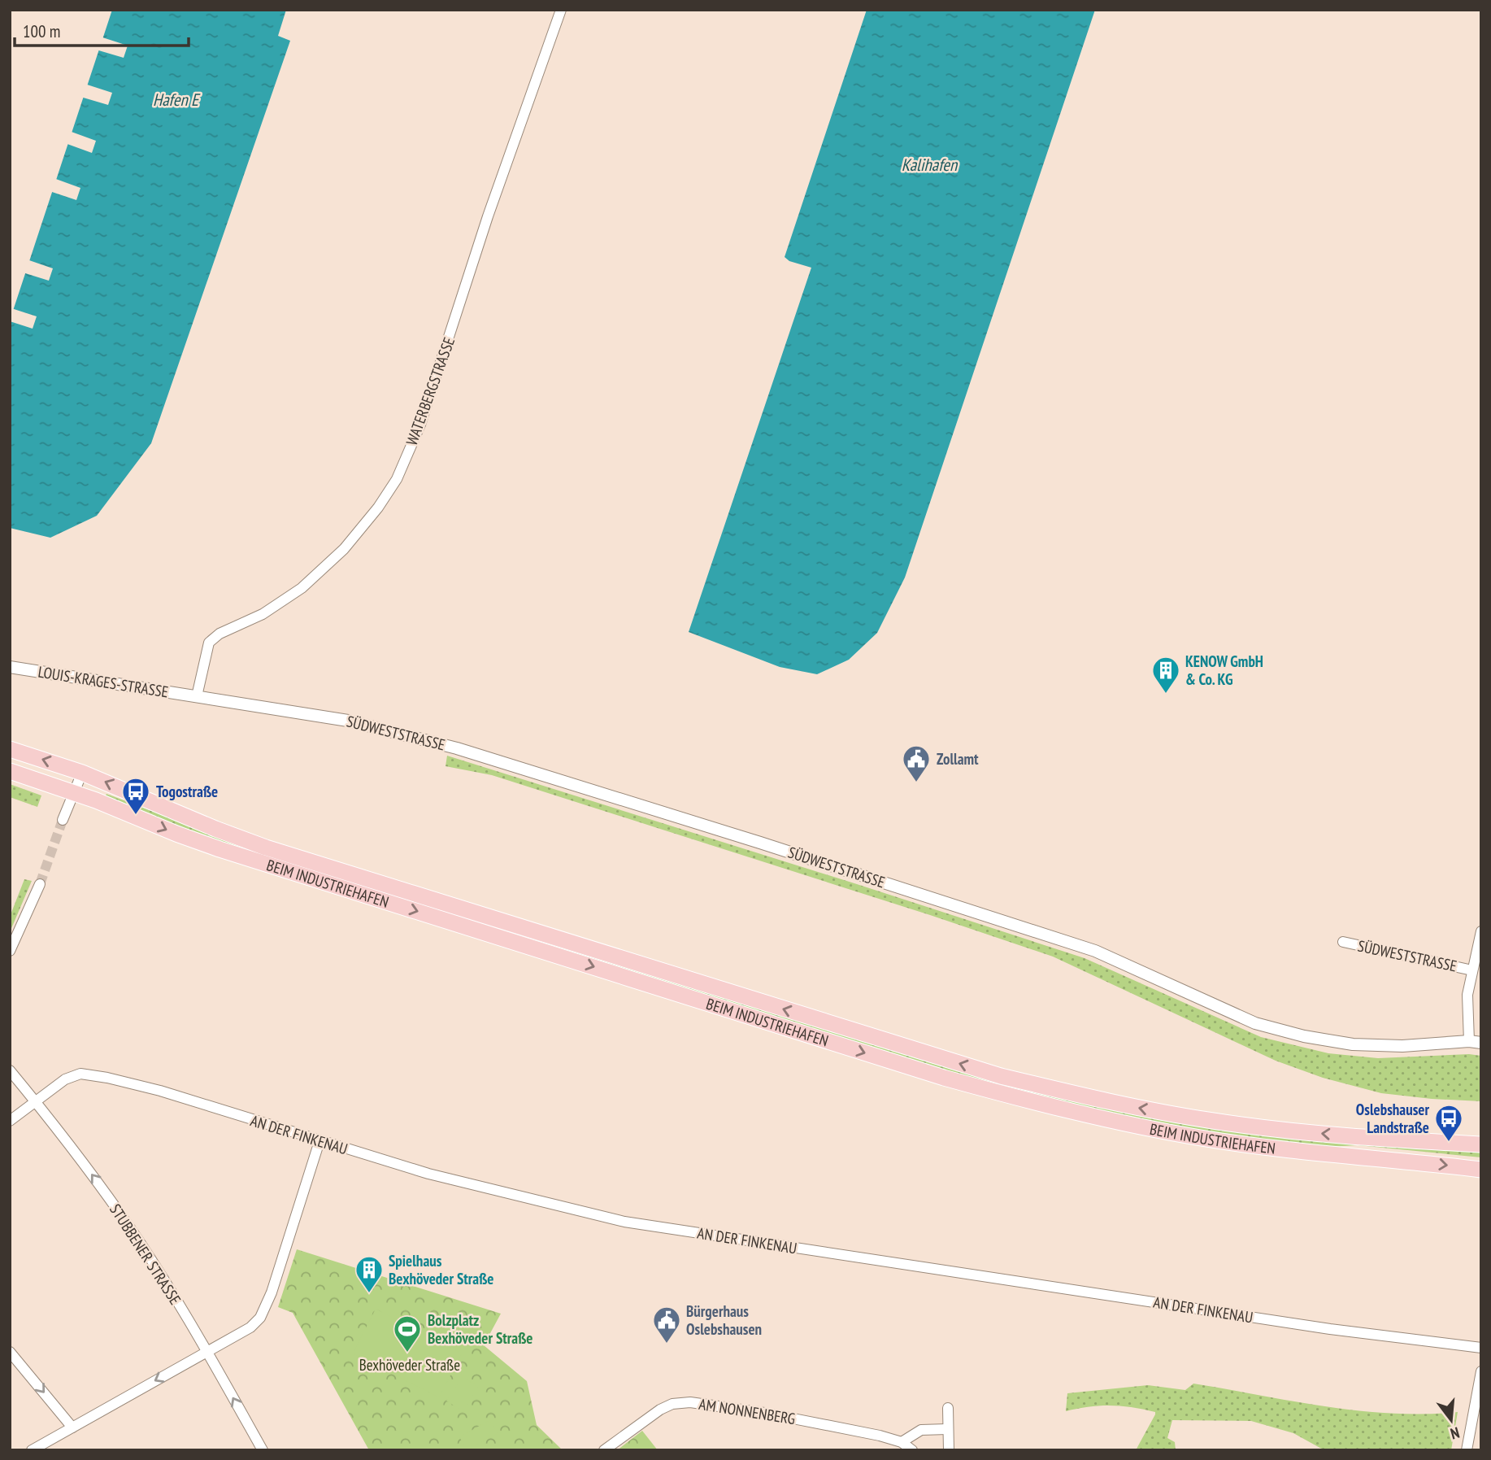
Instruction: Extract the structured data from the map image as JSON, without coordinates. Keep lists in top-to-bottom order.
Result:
{
  "streets": {
    "main road": ["BEIM INDUSTRIEHAFEN"],
    "street": [
      "WATERBERGSTRASSE",
      "LOUIS-KRAGES-STRASSE",
      "SÜDWESTSTRASSE",
      "AN DER FINKENAU",
      "STUBBENER STRASSE",
      "AM NONNENBERG"
    ]
  },
  "crossings": [
    ["WATERBERGSTRASSE", "LOUIS-KRAGES-STRASSE"],
    ["WATERBERGSTRASSE", "SÜDWESTSTRASSE"],
    ["LOUIS-KRAGES-STRASSE", "SÜDWESTSTRASSE"],
    ["AN DER FINKENAU", "STUBBENER STRASSE"]
  ],
  "one_way": ["STUBBENER STRASSE"],
  "water": ["Hafen E", "Kalihafen"],
  "parks": ["Bexhöveder Straße"],
  "places": {
    "building": ["KENOW GmbH & Co. KG", "Spielhaus Bexhöveder Straße"],
    "public building": ["Zollamt", "Bürgerhaus Oslebshausen"],
    "bus stop": ["Togostraße", "Oslebshauser Landstraße"],
    "sports": ["Bolzplatz Bexhöveder Straße"]
  },
  "scale_bar": "100 m",
  "north": "bottom"
}
